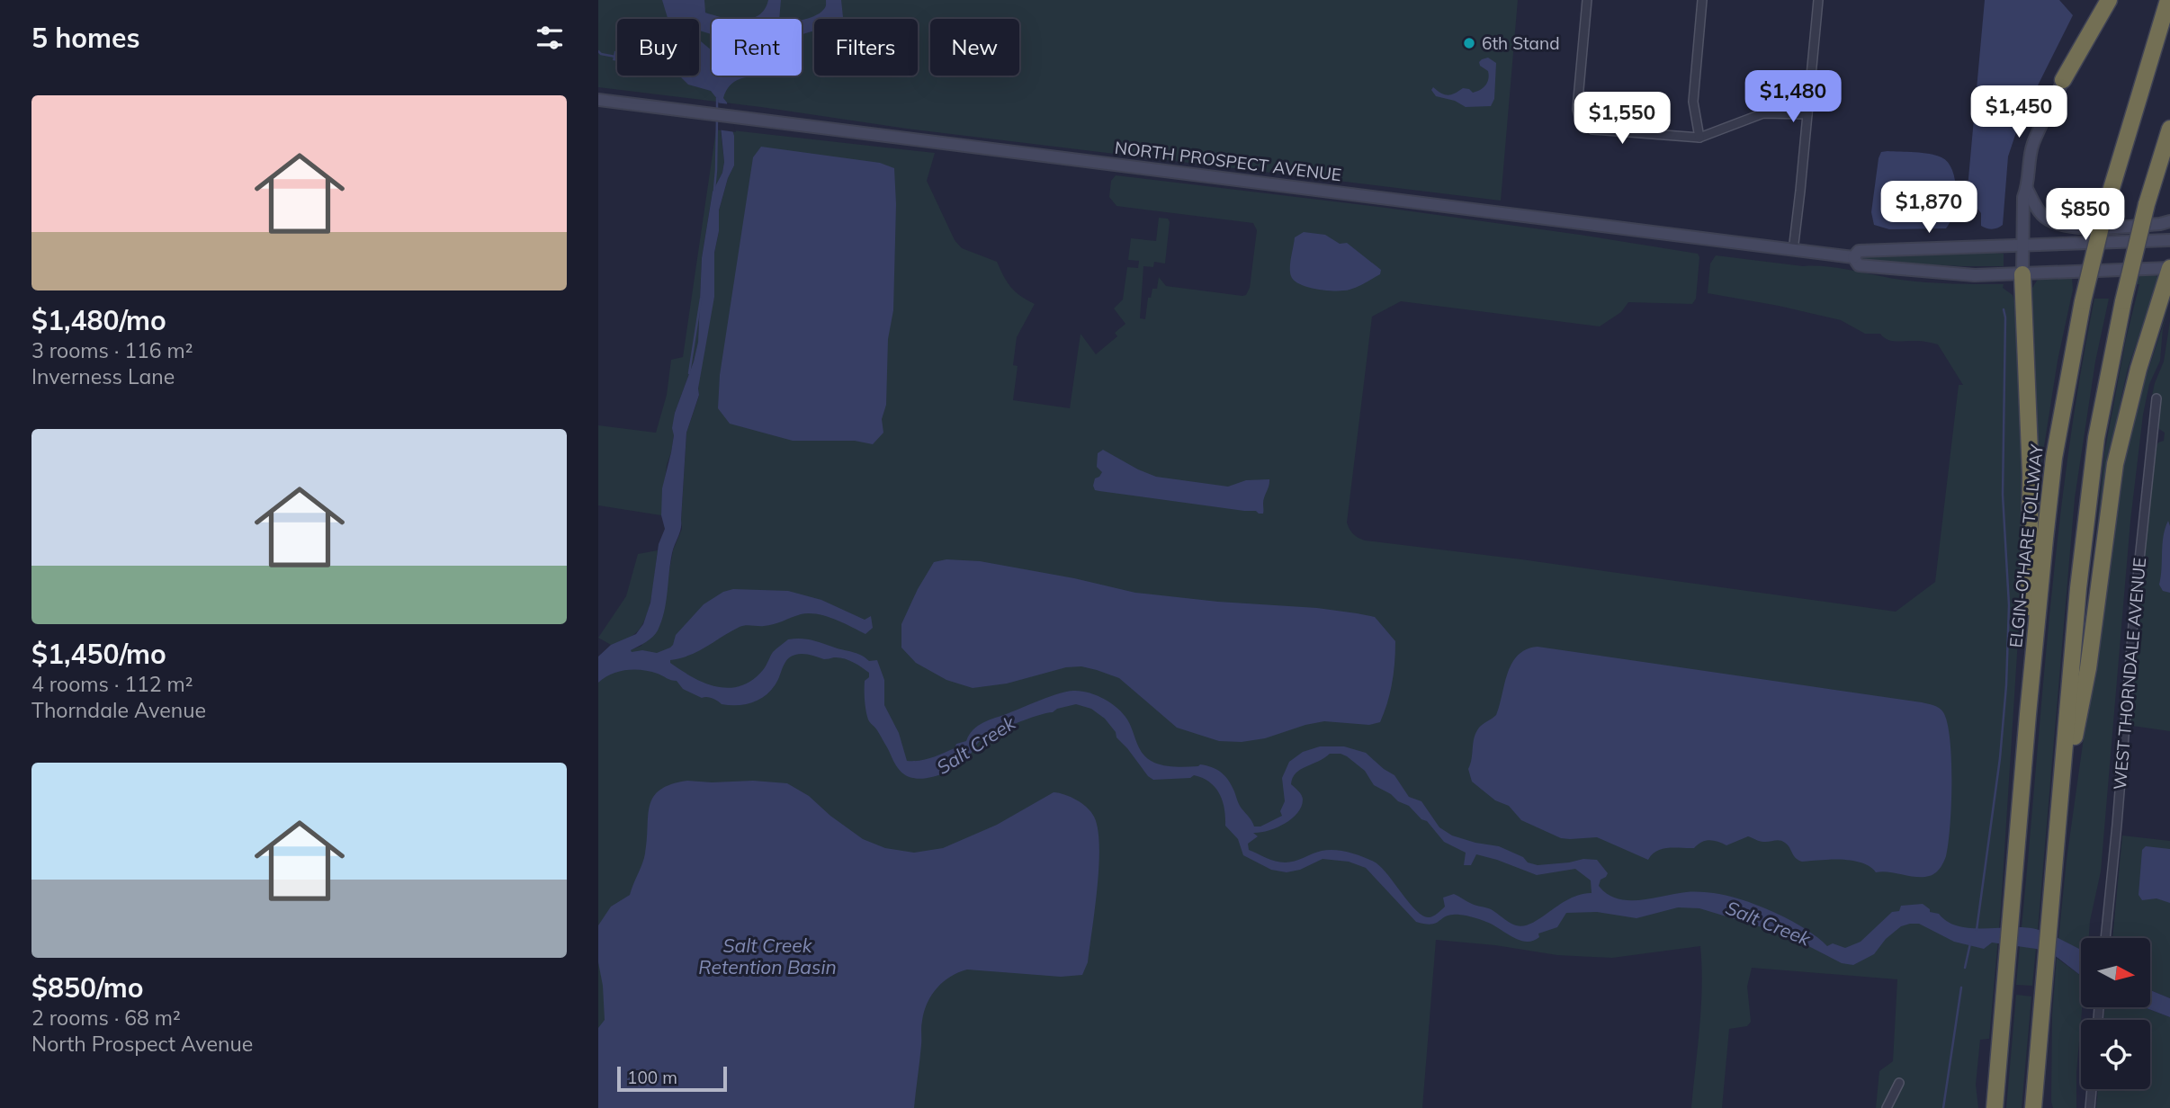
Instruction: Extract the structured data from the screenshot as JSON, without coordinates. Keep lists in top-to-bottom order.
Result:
{
  "streets": {
    "highway": ["ELGIN-O'HARE TOLLWAY"],
    "main road": ["NORTH PROSPECT AVENUE"],
    "street": ["WEST THORNDALE AVENUE"]
  },
  "water": ["Salt Creek", "Salt Creek Retention Basin"],
  "places": ["6th Stand"],
  "scale_bar": "100 m",
  "north": "right",
  "page": {
    "heading": "5 homes",
    "chip": [
      "Buy",
      "Rent",
      "Filters",
      "New"
    ],
    "price": [
      "$1,480",
      "$1,450",
      "$1,550",
      "$1,870",
      "$850"
    ],
    "list": [
      {
        "name": "$1,480/mo",
        "note": "3 rooms · 116 m² · Inverness Lane"
      },
      {
        "name": "$1,450/mo",
        "note": "4 rooms · 112 m² · Thorndale Avenue"
      },
      {
        "name": "$850/mo",
        "note": "2 rooms · 68 m² · North Prospect Avenue"
      }
    ],
    "scale": "100 m"
  }
}
